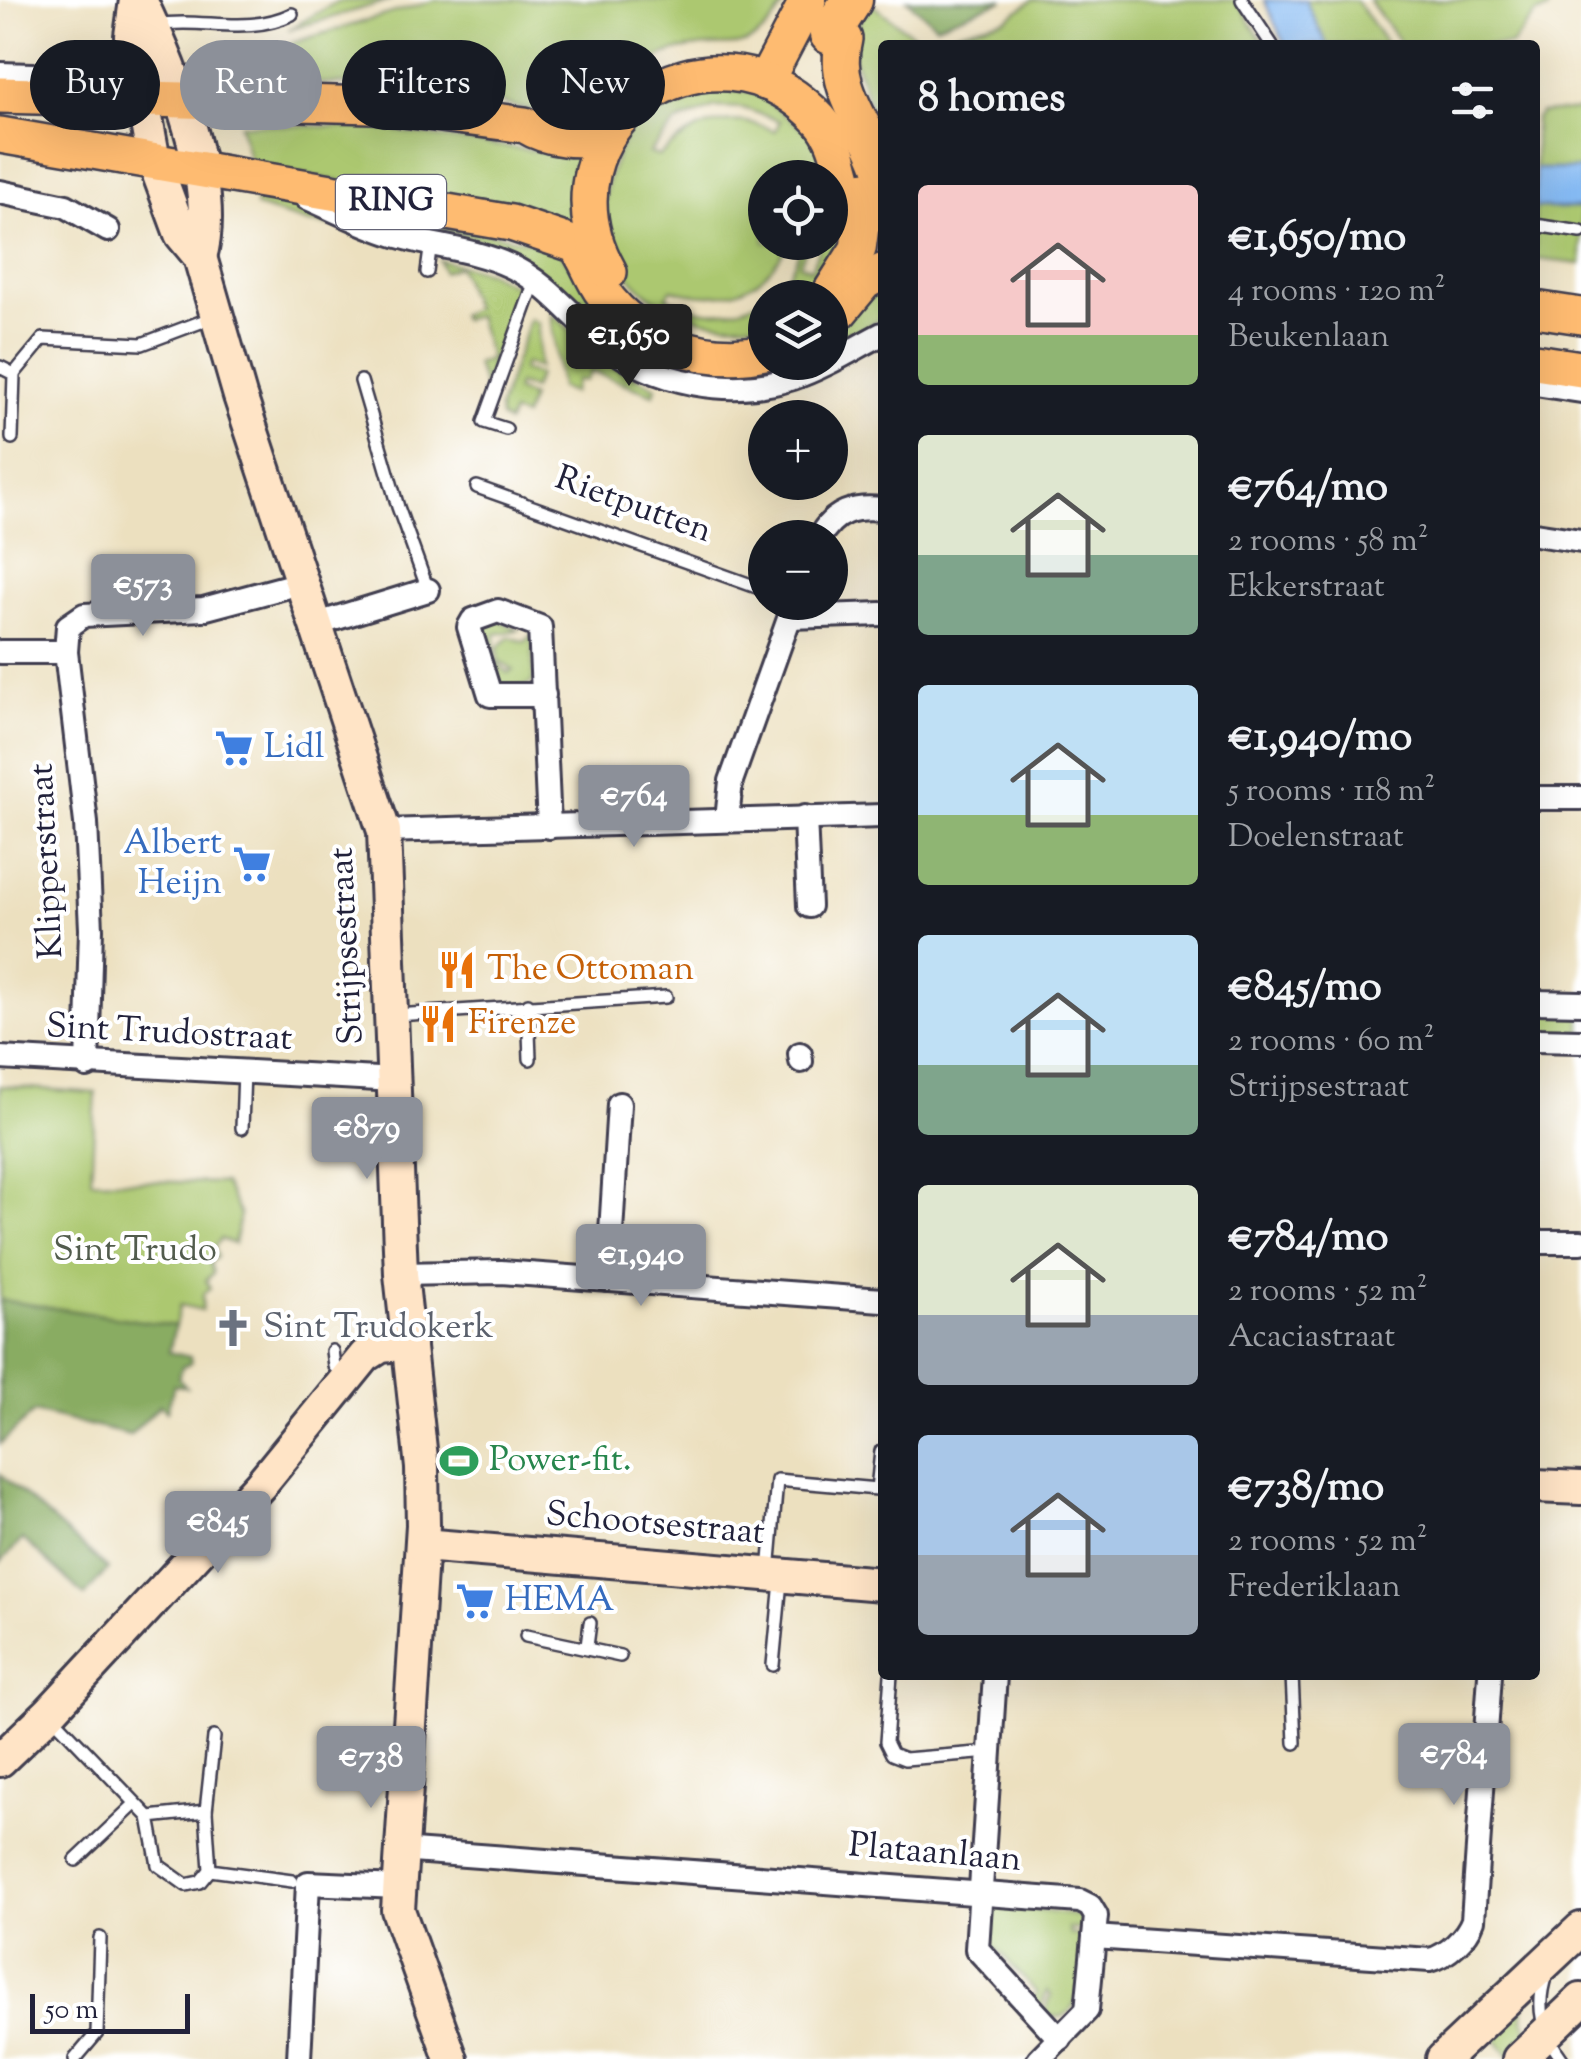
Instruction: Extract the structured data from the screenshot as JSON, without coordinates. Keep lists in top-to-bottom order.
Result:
{
  "streets": {
    "main road": ["RING"],
    "street": [
      "Klipperstraat",
      "Strijpsestraat",
      "Sint Trudostraat",
      "Schootsestraat",
      "Plataanlaan"
    ],
    "lane": ["Rietputten"]
  },
  "crossings": [
    ["RING", "Strijpsestraat"],
    ["Klipperstraat", "Sint Trudostraat"],
    ["Strijpsestraat", "Sint Trudostraat"],
    ["Strijpsestraat", "Schootsestraat"],
    ["Strijpsestraat", "Plataanlaan"]
  ],
  "parks": ["Sint Trudo"],
  "places": {
    "supermarket": ["Lidl", "Albert Heijn", "HEMA"],
    "restaurant": ["The Ottoman", "Firenze"],
    "church": ["Sint Trudokerk"],
    "sports": ["Power-fit."]
  },
  "scale_bar": "50 m",
  "page": {
    "chip": [
      "Buy",
      "Rent",
      "Filters",
      "New"
    ],
    "heading": "8 homes",
    "map_buttons": ["+", "−"],
    "list": [
      {
        "name": "€1,650/mo",
        "note": "4 rooms · 120 m² · Beukenlaan"
      },
      {
        "name": "€764/mo",
        "note": "2 rooms · 58 m² · Ekkerstraat"
      },
      {
        "name": "€1,940/mo",
        "note": "5 rooms · 118 m² · Doelenstraat"
      },
      {
        "name": "€845/mo",
        "note": "2 rooms · 60 m² · Strijpsestraat"
      },
      {
        "name": "€784/mo",
        "note": "2 rooms · 52 m² · Acaciastraat"
      },
      {
        "name": "€738/mo",
        "note": "2 rooms · 52 m² · Frederiklaan"
      }
    ],
    "price": [
      "€1,650",
      "€573",
      "€764",
      "€879",
      "€1,940",
      "€845",
      "€784",
      "€738"
    ],
    "scale": "50 m"
  }
}
